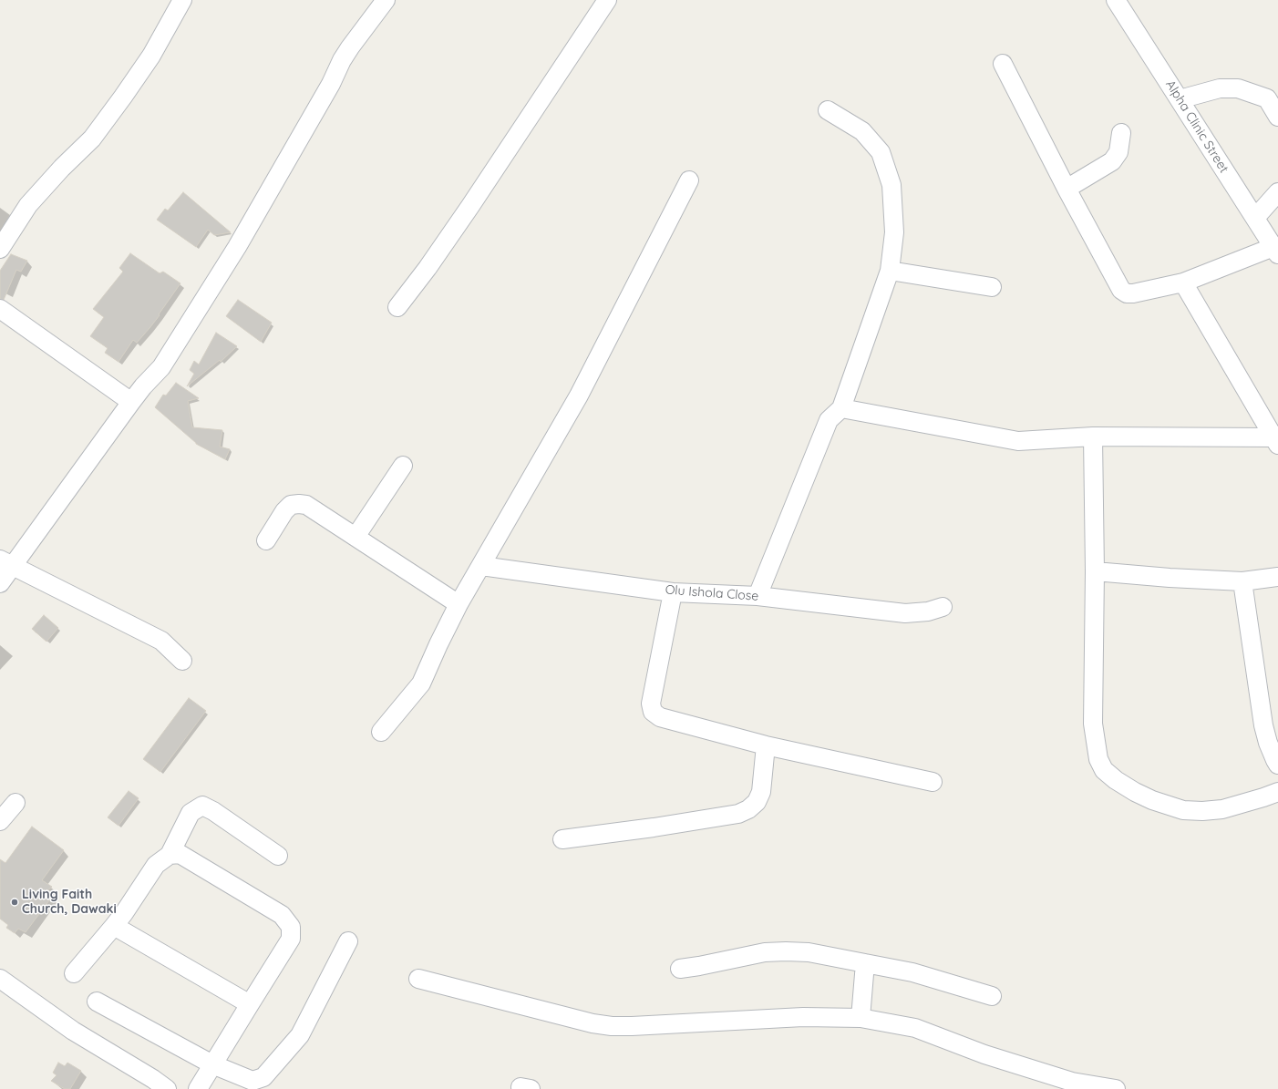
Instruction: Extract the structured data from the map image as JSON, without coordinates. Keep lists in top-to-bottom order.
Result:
{
  "streets": {
    "street": ["Alpha Clinic Street", "Olu Ishola Close"]
  },
  "places": ["Living Faith Church, Dawaki"]
}
